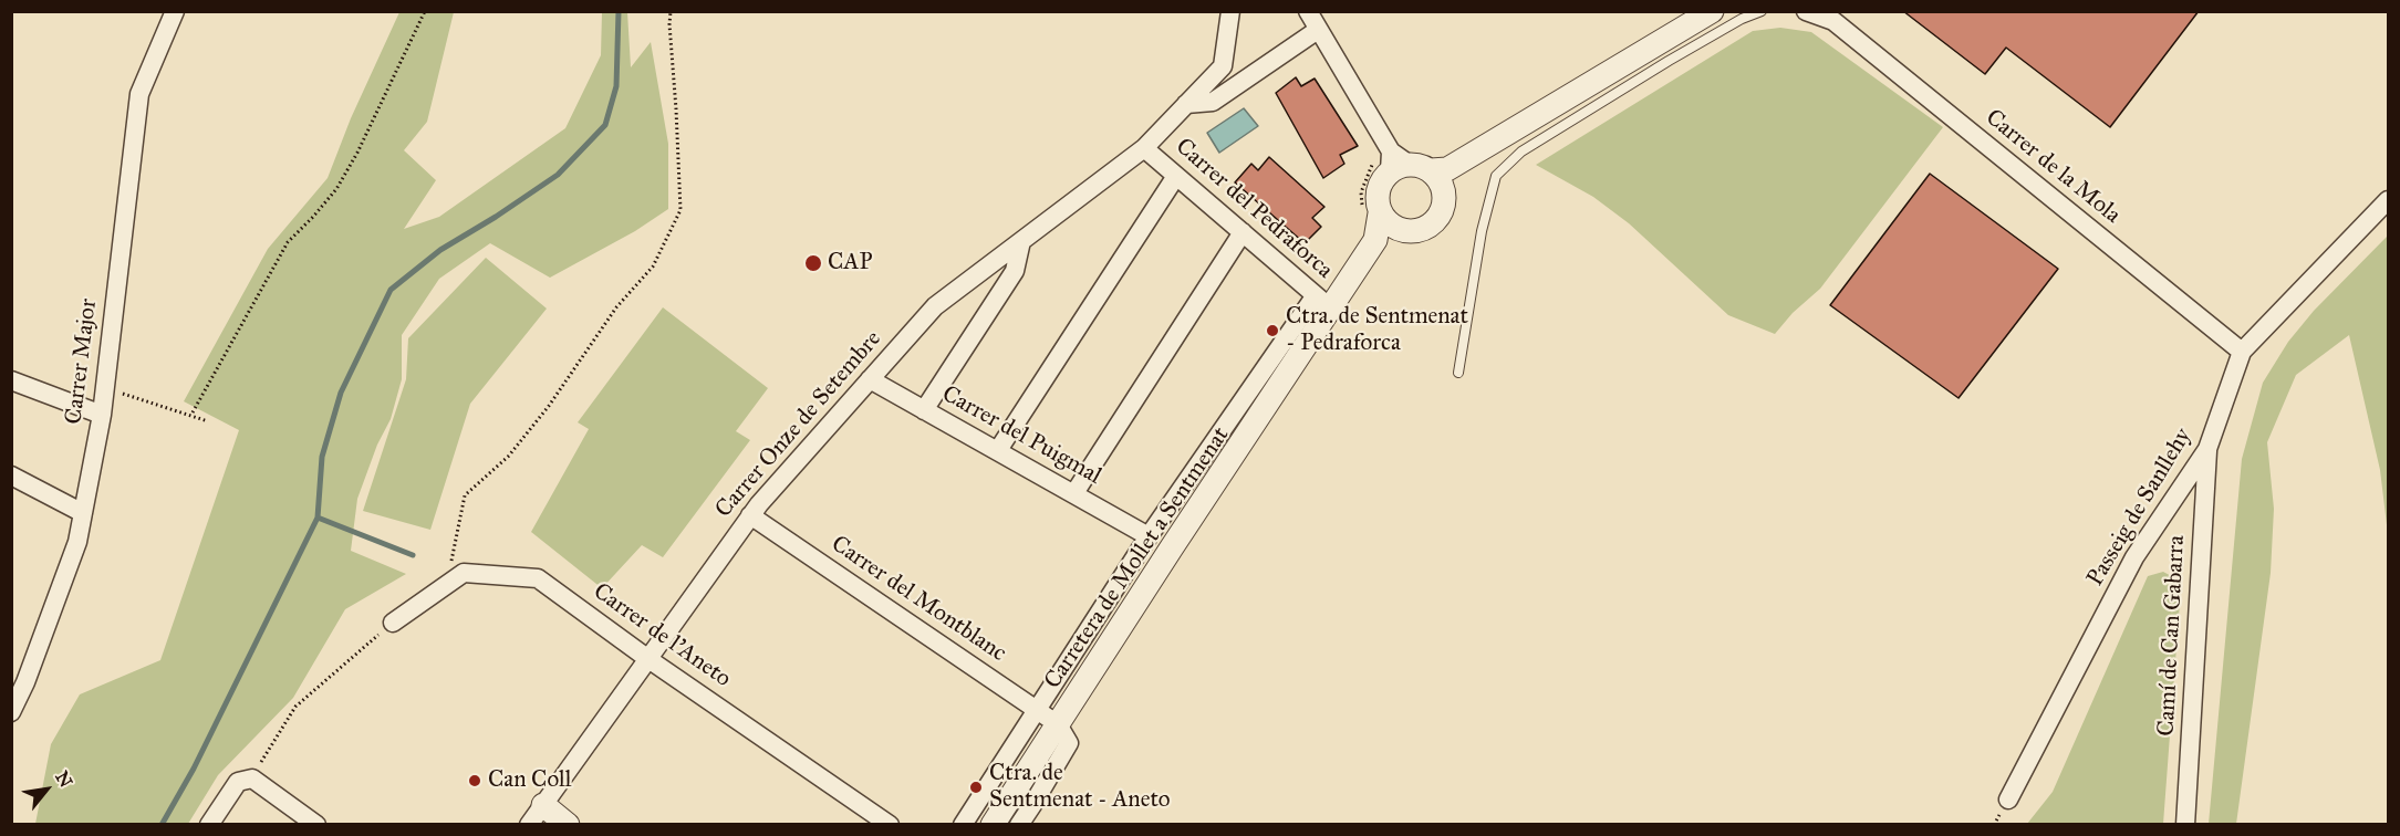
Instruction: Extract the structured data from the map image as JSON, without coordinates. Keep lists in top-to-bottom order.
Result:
{
  "streets": {
    "street": [
      "Carrer de la Mola",
      "Carrer del Pedraforca",
      "Carrer Major",
      "Carrer Onze de Setembre",
      "Carrer del Puigmal",
      "Passeig de Sanllehy",
      "Carretera de Mollet a Sentmenat",
      "Carrer del Montblanc",
      "Carrer de l'Aneto",
      "Camí de Can Gabarra"
    ]
  },
  "crossings": [
    ["Carrer de la Mola", "Passeig de Sanllehy"],
    ["Carrer del Pedraforca", "Carrer Onze de Setembre"],
    ["Carrer del Pedraforca", "Carretera de Mollet a Sentmenat"],
    ["Carrer Onze de Setembre", "Carrer del Puigmal"],
    ["Carrer Onze de Setembre", "Carrer del Montblanc"],
    ["Carrer Onze de Setembre", "Carrer de l'Aneto"],
    ["Carrer del Puigmal", "Carretera de Mollet a Sentmenat"],
    ["Passeig de Sanllehy", "Camí de Can Gabarra"],
    ["Carretera de Mollet a Sentmenat", "Carrer del Montblanc"]
  ],
  "places": [
    "CAP",
    "Ctra. de Sentmenat - Pedraforca",
    "Can Coll",
    "Ctra. de Sentmenat - Aneto"
  ],
  "north": "top right"
}
